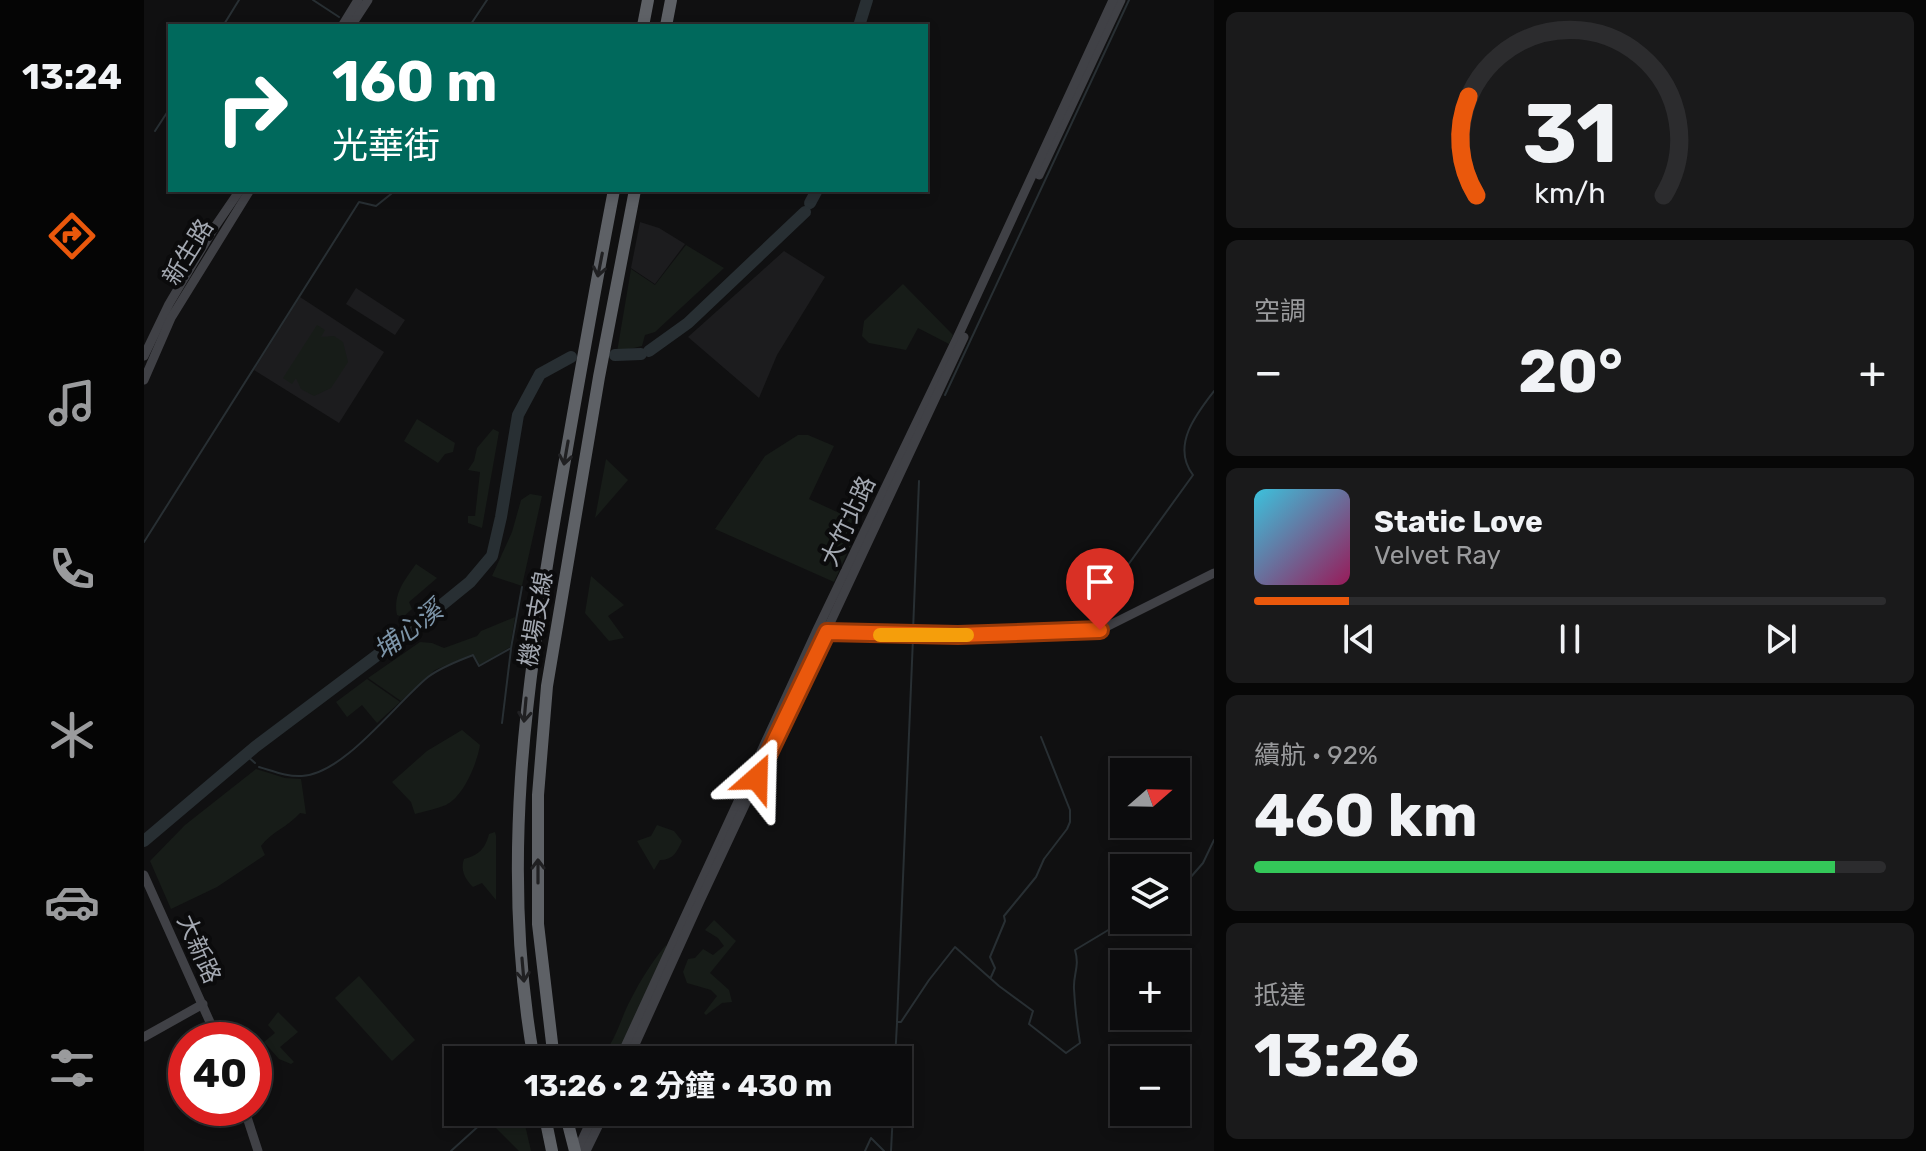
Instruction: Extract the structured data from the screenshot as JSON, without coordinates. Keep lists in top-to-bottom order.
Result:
{
  "streets": {
    "highway": ["機場支線"],
    "street": ["新生路", "大竹北路", "大新路"]
  },
  "water": ["埔心溪"],
  "north": "right",
  "page": {
    "tabs": "13:24",
    "turn": ["160 m", "光華街"],
    "tile": [
      "空調",
      ["續航 · 92%", "460 km"],
      ["抵達", "13:26"]
    ],
    "heat": ["−", "20°", "+"],
    "song": ["Static Love", "Velvet Ray"],
    "map_buttons": ["+", "−"],
    "limit": "40",
    "trip": "13:26 · 2 分鐘 · 430 m",
    "gauge": ["31", "km/h"]
  }
}
